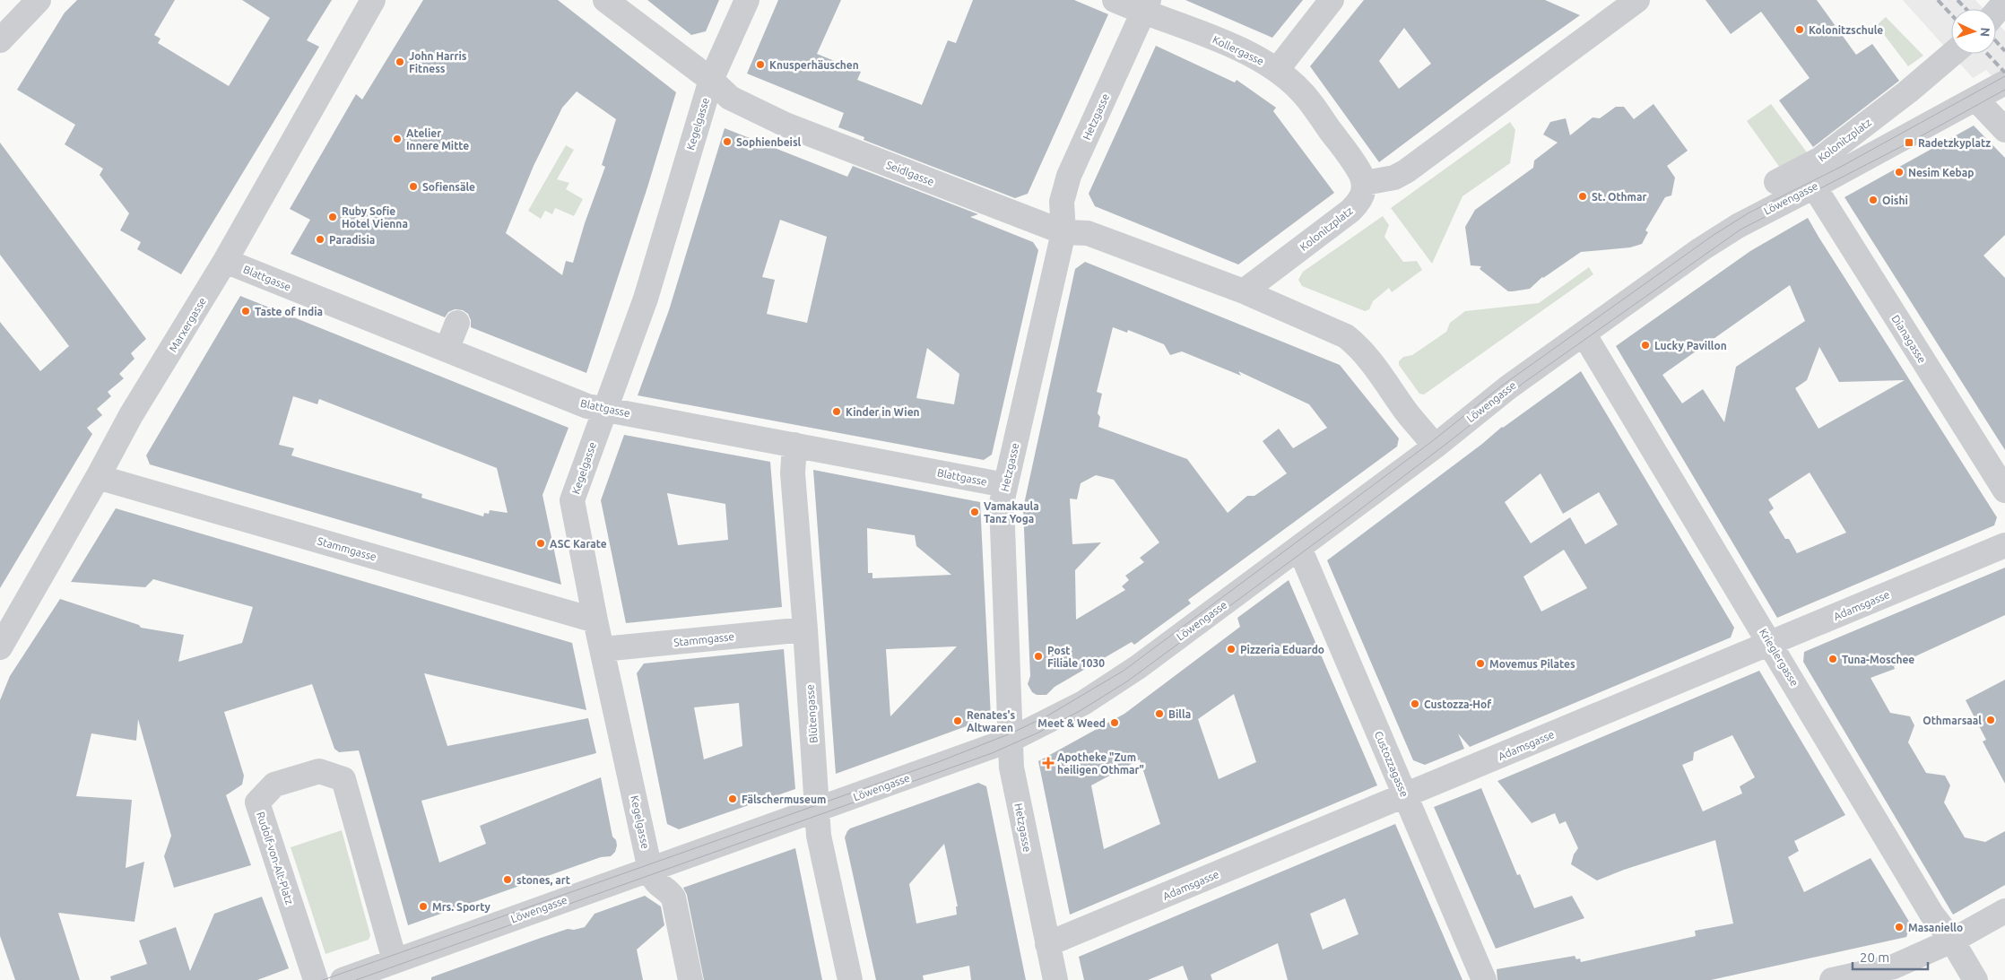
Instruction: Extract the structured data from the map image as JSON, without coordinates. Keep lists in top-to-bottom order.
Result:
{
  "streets": {
    "street": [
      "Kollergasse",
      "Hetzgasse",
      "Kegelgasse",
      "Kolonitzplatz",
      "Seidlgasse",
      "Löwengasse",
      "Blattgasse",
      "Marxergasse",
      "Dianagasse",
      "Stammgasse",
      "Adamsgasse",
      "Krieglergasse",
      "Blütengasse",
      "Custozzagasse",
      "Rudolf-von-Alt-Platz"
    ]
  },
  "crossings": [
    ["Kollergasse", "Hetzgasse"],
    ["Kollergasse", "Kolonitzplatz"],
    ["Hetzgasse", "Seidlgasse"],
    ["Hetzgasse", "Löwengasse"],
    ["Hetzgasse", "Blattgasse"],
    ["Hetzgasse", "Adamsgasse"],
    ["Kegelgasse", "Seidlgasse"],
    ["Kegelgasse", "Löwengasse"],
    ["Kegelgasse", "Blattgasse"],
    ["Kegelgasse", "Stammgasse"],
    ["Kolonitzplatz", "Seidlgasse"],
    ["Löwengasse", "Dianagasse"],
    ["Löwengasse", "Krieglergasse"],
    ["Löwengasse", "Blütengasse"],
    ["Löwengasse", "Custozzagasse"],
    ["Löwengasse", "Rudolf-von-Alt-Platz"],
    ["Blattgasse", "Marxergasse"],
    ["Blattgasse", "Blütengasse"],
    ["Marxergasse", "Stammgasse"],
    ["Stammgasse", "Blütengasse"],
    ["Adamsgasse", "Krieglergasse"],
    ["Adamsgasse", "Custozzagasse"]
  ],
  "places": {
    "other": [
      "Kolonitzschule",
      "John Harris Fitness",
      "Knusperhäuschen",
      "Atelier Innere Mitte",
      "Sophienbeisl",
      "Nesim Kebap",
      "Sofiensäle",
      "St. Othmar",
      "Oishi",
      "Ruby Sofie Hotel Vienna",
      "Paradisia",
      "Taste of India",
      "Lucky Pavillon",
      "Kinder in Wien",
      "Vamakaula Tanz Yoga",
      "ASC Karate",
      "Pizzeria Eduardo",
      "Post Filiale 1030",
      "Tuna-Moschee",
      "Movemus Pilates",
      "Custozza-Hof",
      "Billa",
      "Othmarsaal",
      "Renates's Altwaren",
      "Meet & Weed",
      "Fälschermuseum",
      "stones, art",
      "Mrs. Sporty",
      "Masaniello"
    ],
    "transit": ["Radetzkyplatz"],
    "health": ["Apotheke \"Zum heiligen Othmar\""]
  },
  "scale_bar": "20 m",
  "north": "right"
}
